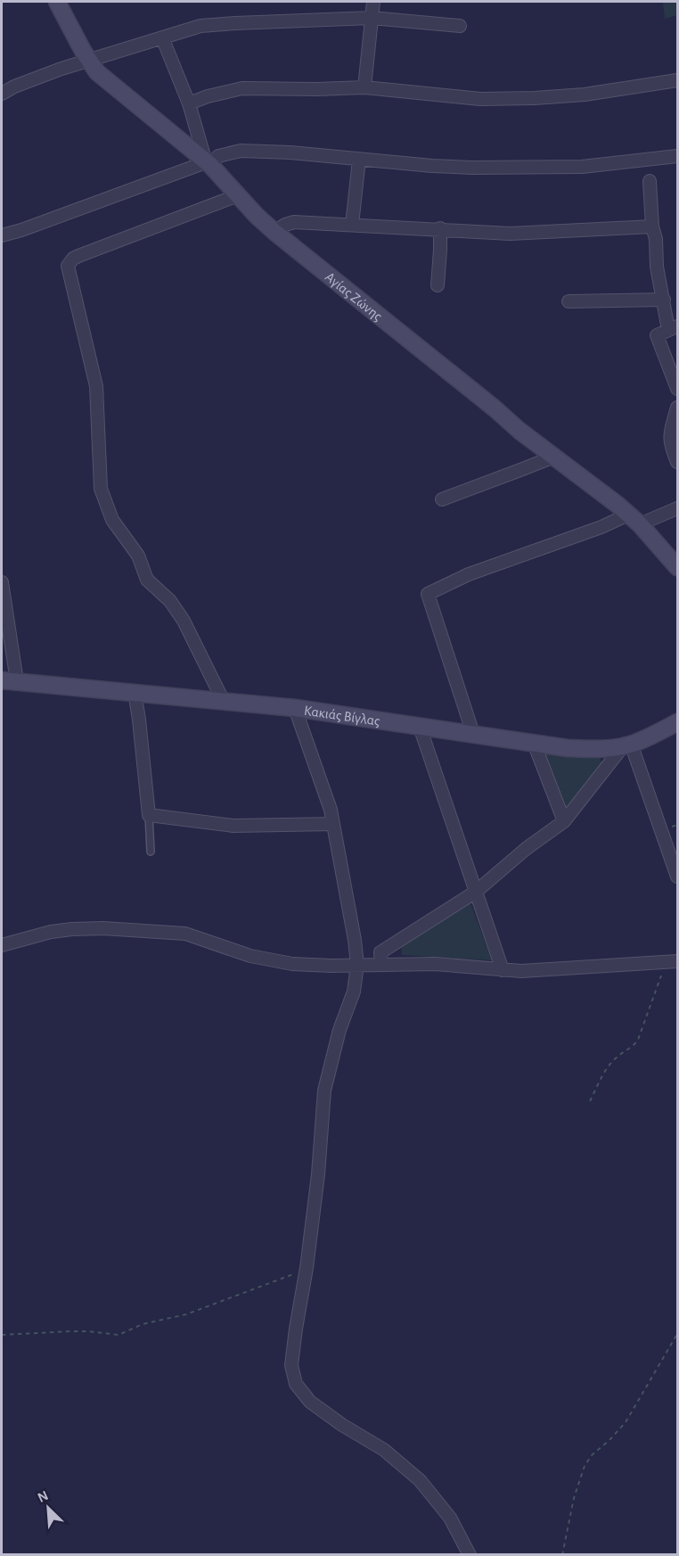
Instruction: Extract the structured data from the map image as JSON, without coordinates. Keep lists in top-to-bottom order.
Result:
{
  "streets": {
    "street": ["Αγίας Ζώνης", "Κακιάς Βίγλας"]
  },
  "north": "top left"
}
